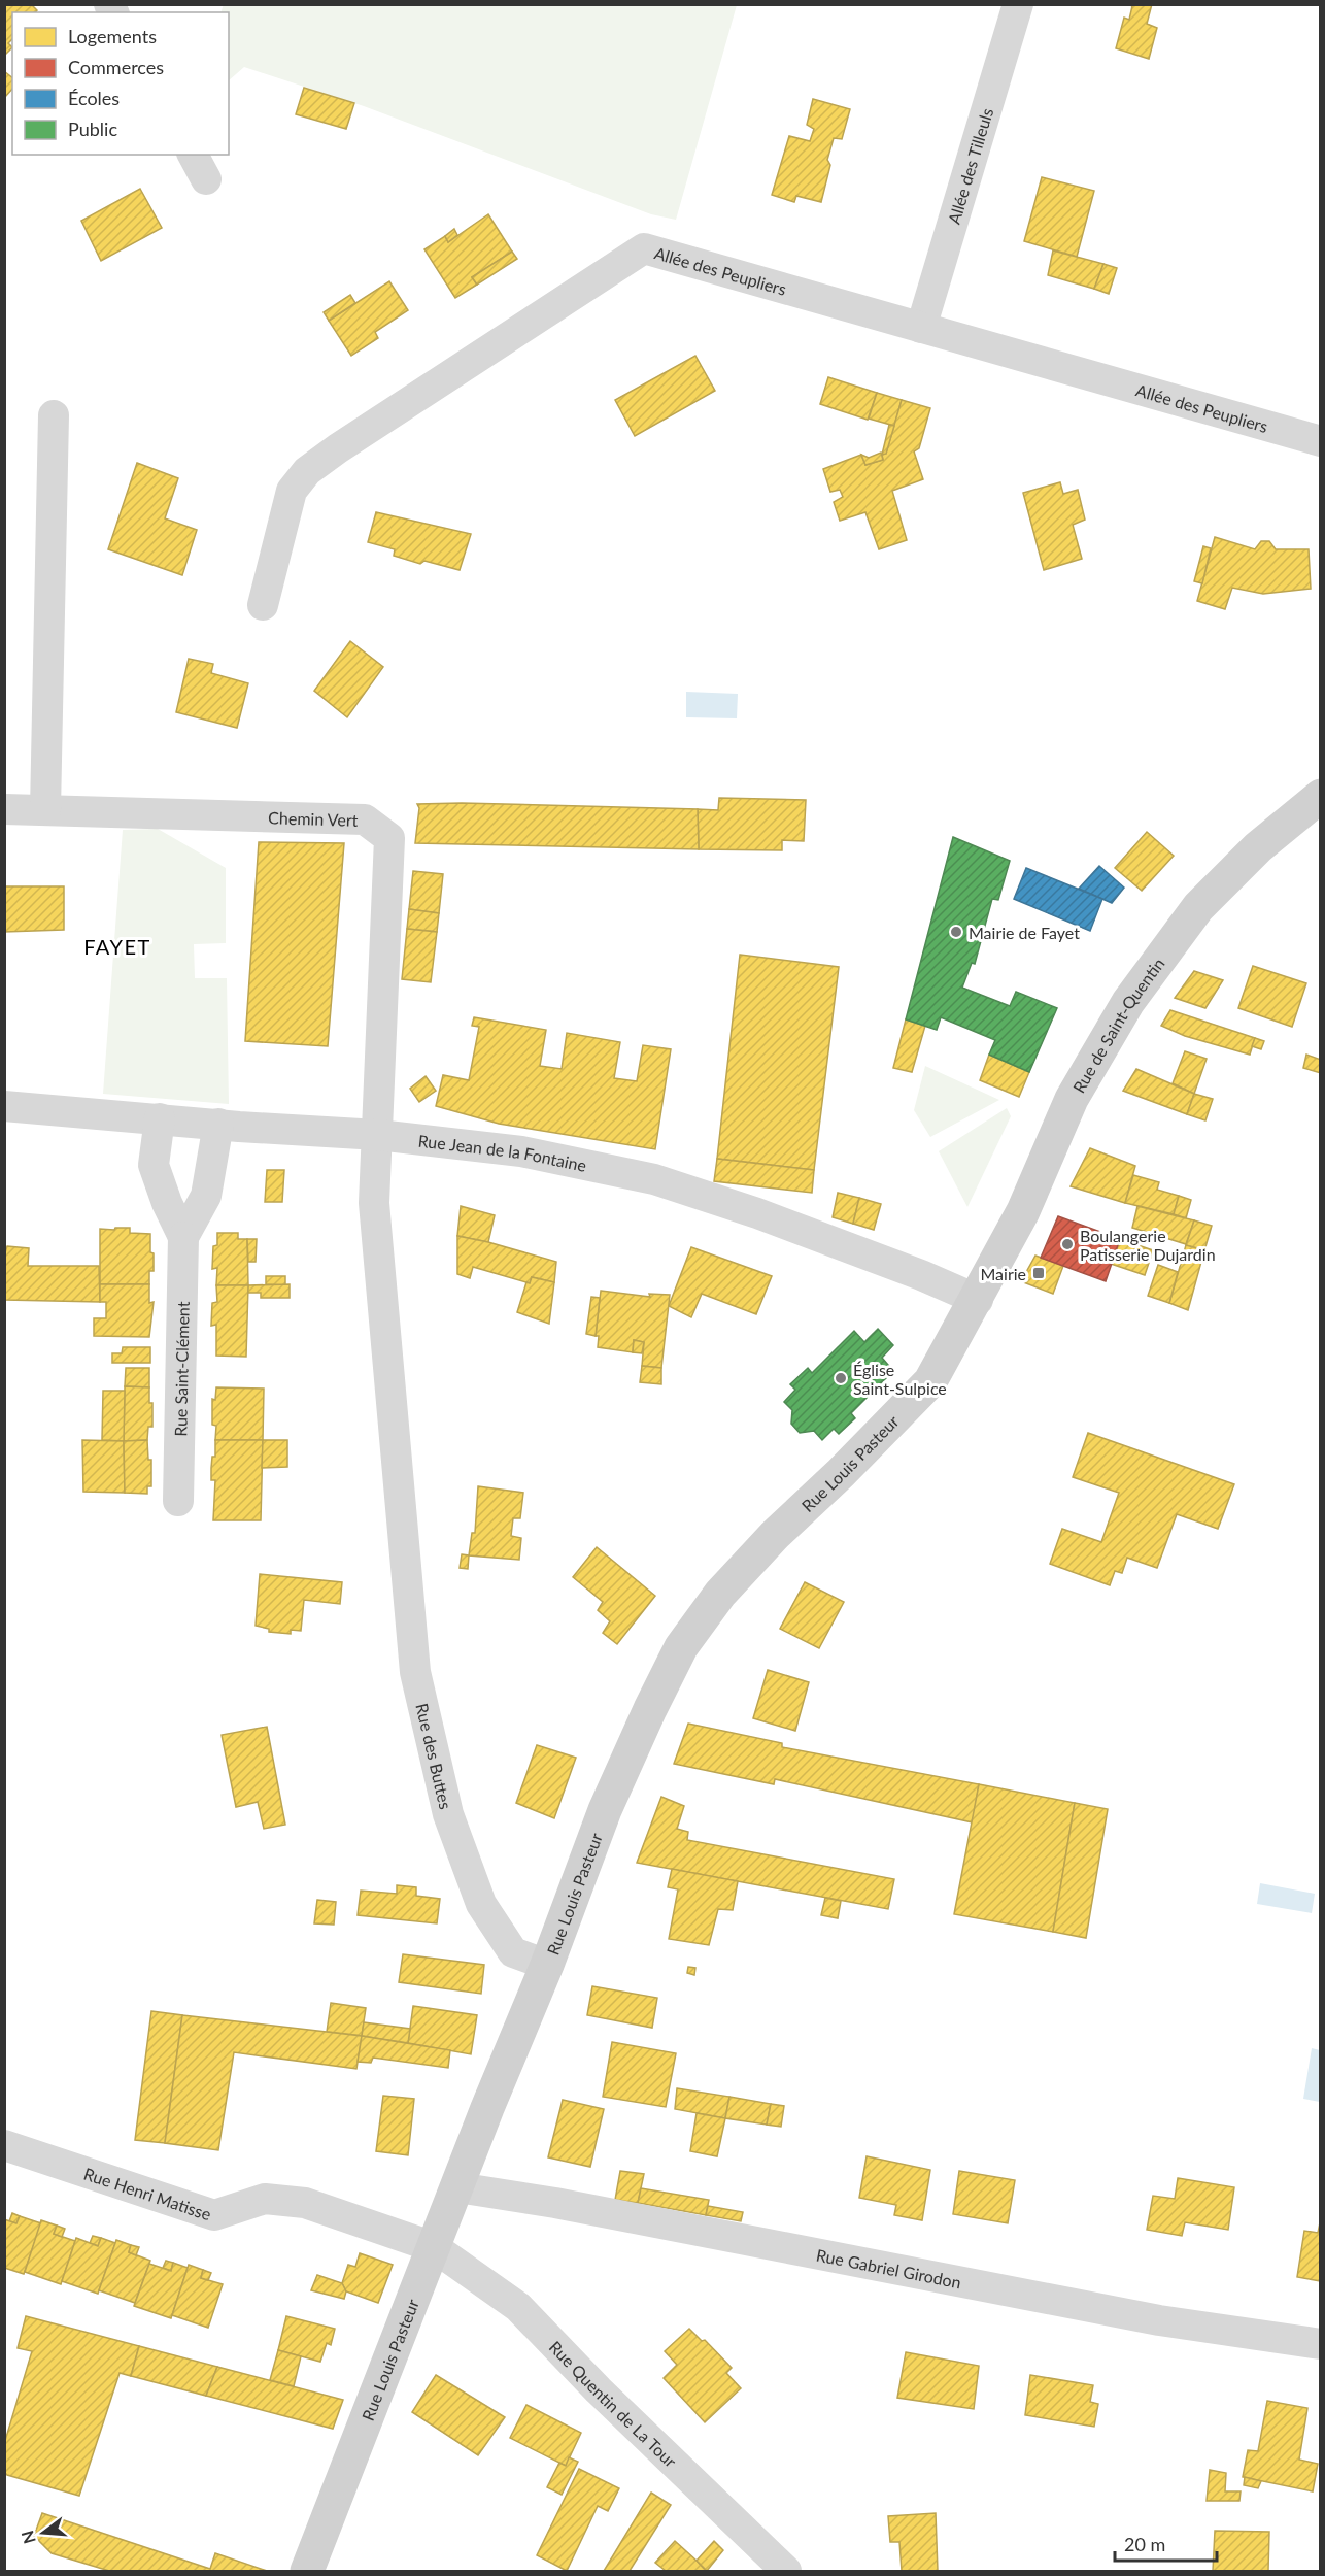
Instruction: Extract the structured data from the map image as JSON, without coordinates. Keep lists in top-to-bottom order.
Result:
{
  "streets": {
    "main road": ["Rue de Saint-Quentin", "Rue Louis Pasteur"],
    "street": [
      "Allée des Tilleuls",
      "Allée des Peupliers",
      "Chemin Vert",
      "Rue Jean de la Fontaine",
      "Rue Saint-Clément",
      "Rue des Buttes",
      "Rue Henri Matisse",
      "Rue Gabriel Girodon",
      "Rue Quentin de La Tour"
    ]
  },
  "crossings": [
    ["Allée des Tilleuls", "Allée des Peupliers"],
    ["Chemin Vert", "Rue Jean de la Fontaine"],
    ["Chemin Vert", "Rue des Buttes"],
    ["Rue de Saint-Quentin", "Rue Jean de la Fontaine"],
    ["Rue de Saint-Quentin", "Rue Louis Pasteur"],
    ["Rue Jean de la Fontaine", "Rue Saint-Clément"],
    ["Rue Jean de la Fontaine", "Rue Louis Pasteur"],
    ["Rue Jean de la Fontaine", "Rue des Buttes"],
    ["Rue Louis Pasteur", "Rue des Buttes"],
    ["Rue Louis Pasteur", "Rue Henri Matisse"],
    ["Rue Louis Pasteur", "Rue Gabriel Girodon"],
    ["Rue Louis Pasteur", "Rue Quentin de La Tour"],
    ["Rue Henri Matisse", "Rue Quentin de La Tour"]
  ],
  "districts": ["FAYET"],
  "places": {
    "other": ["Mairie de Fayet", "Boulangerie Patisserie Dujardin", "Église Saint-Sulpice"],
    "transit": ["Mairie"]
  },
  "legend": [
    "Logements",
    "Commerces",
    "Écoles",
    "Public"
  ],
  "scale_bar": "20 m",
  "north": "left"
}
